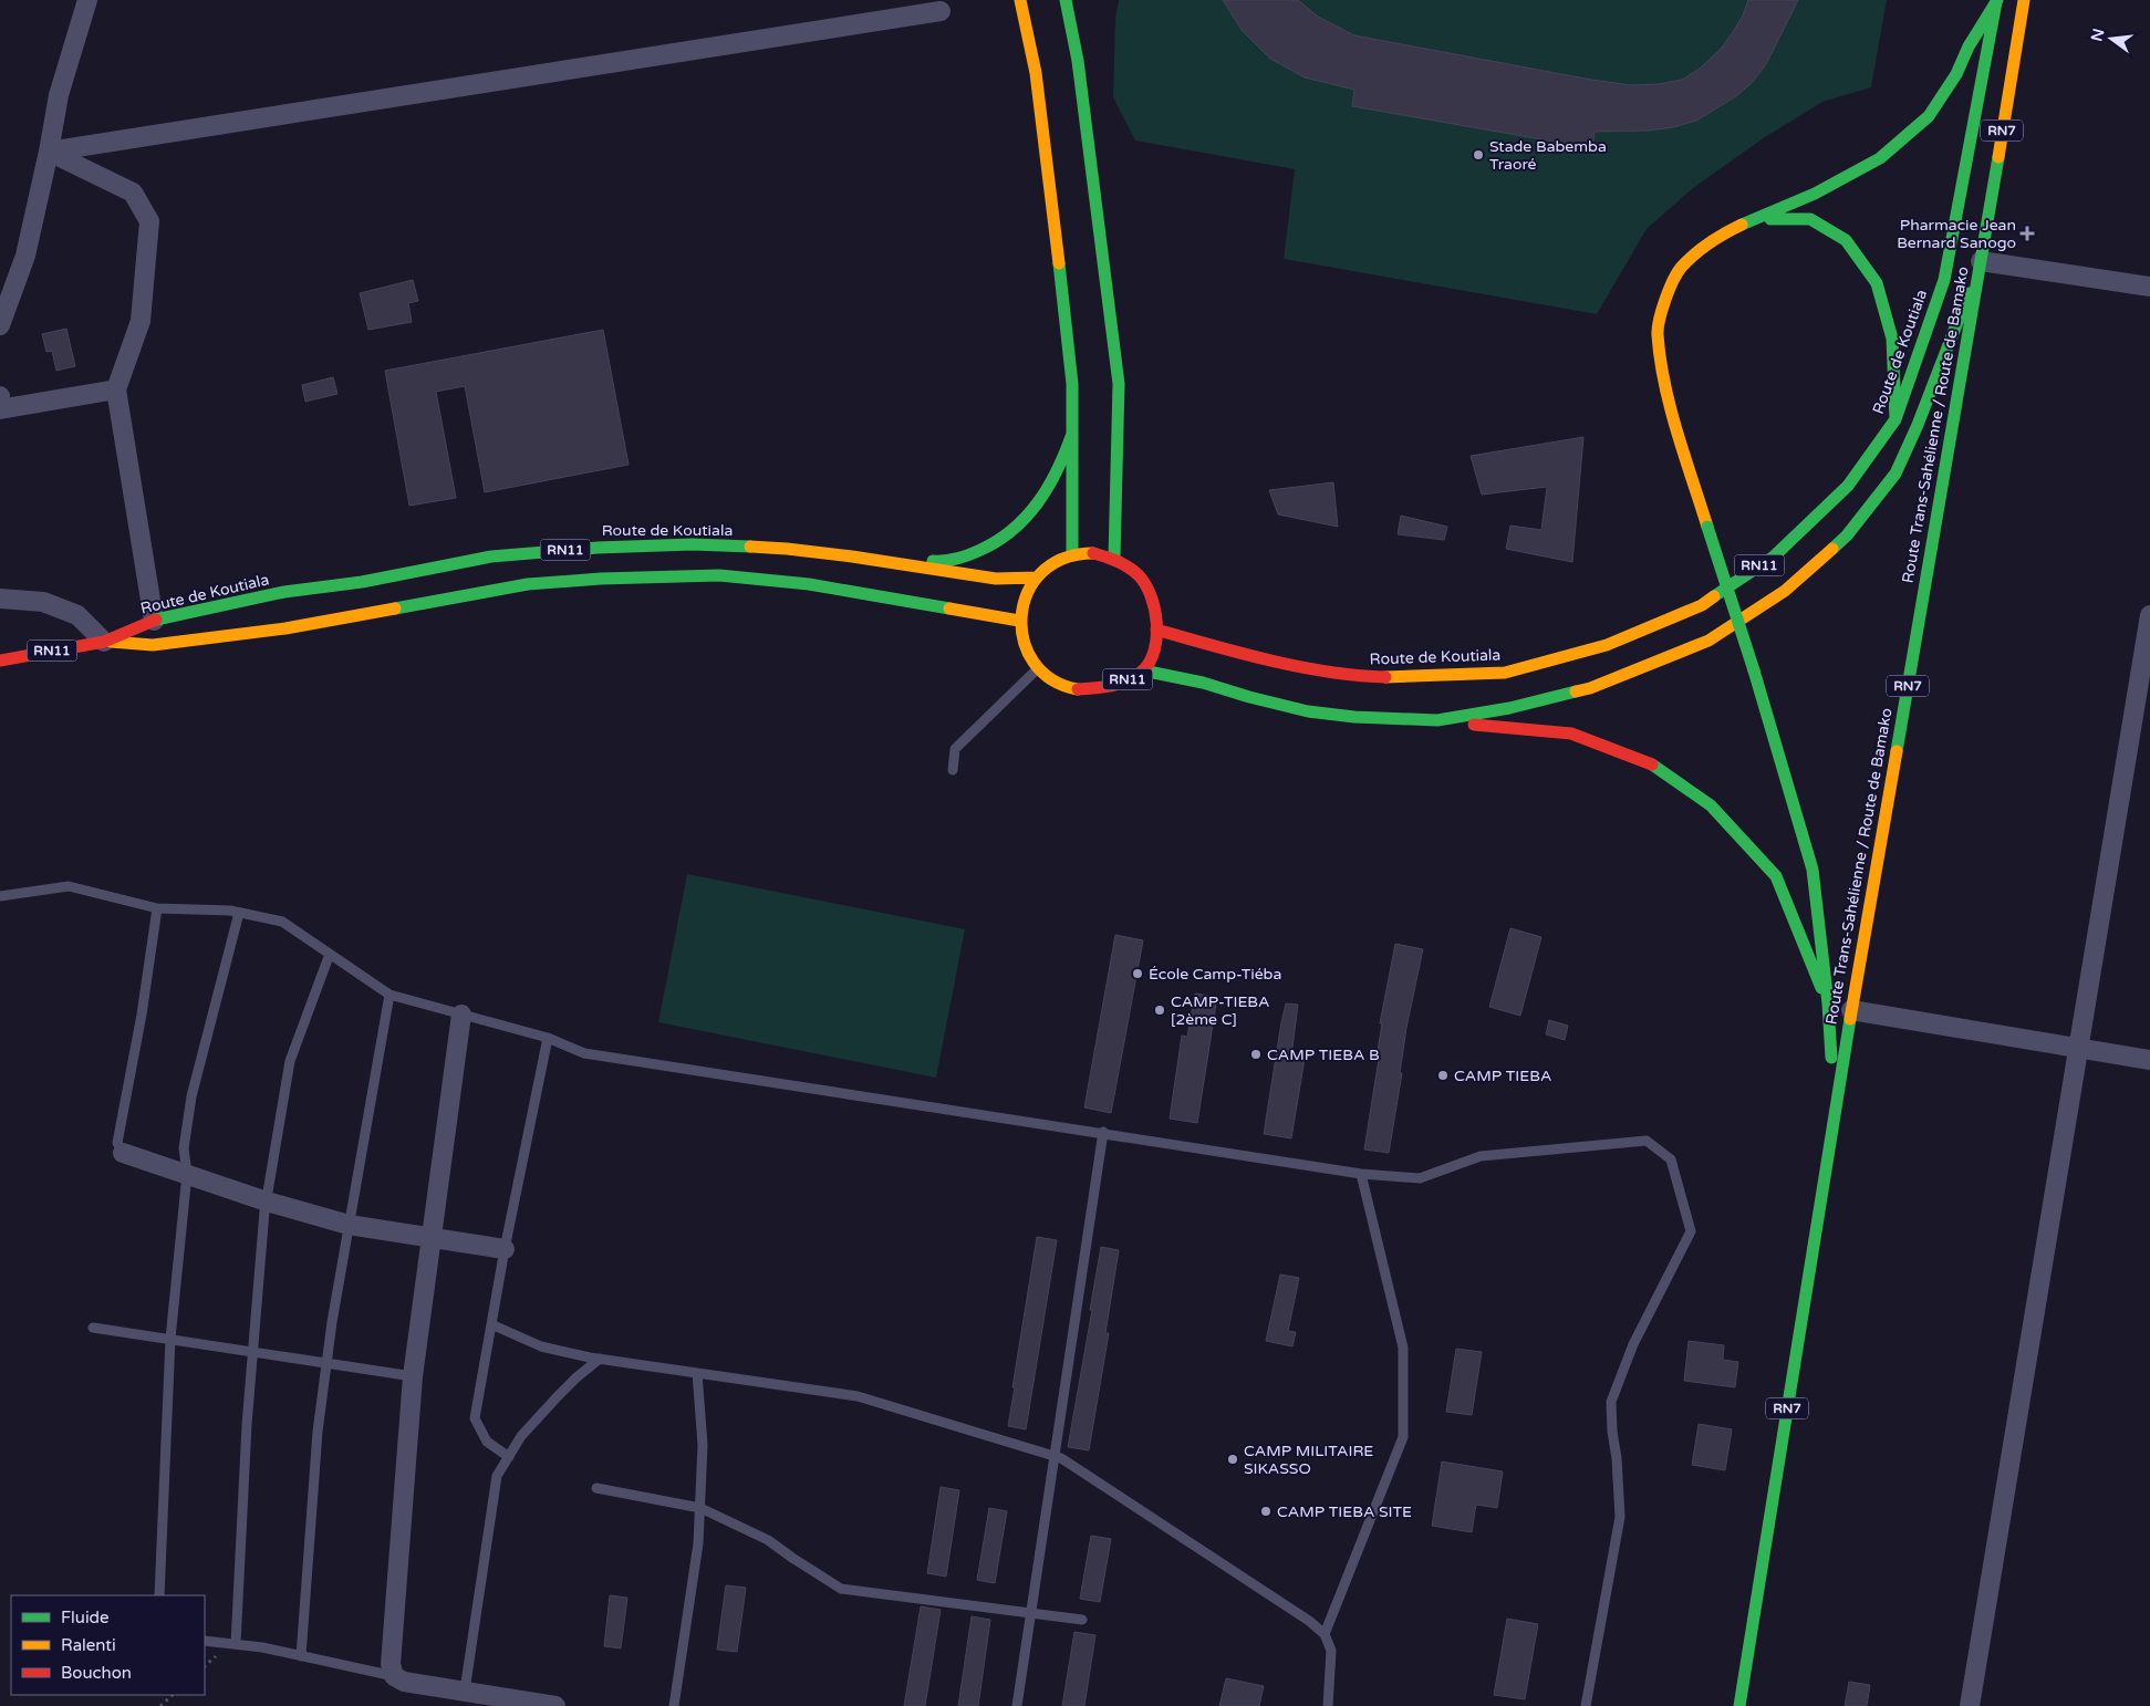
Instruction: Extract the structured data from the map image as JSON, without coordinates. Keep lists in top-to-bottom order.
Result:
{
  "streets": {
    "main road": [
      "RN7",
      "Route de Koutiala",
      "Route Trans-Sahélienne / Route de Bamako",
      "RN11"
    ]
  },
  "crossings": [
    ["Route de Koutiala", "RN11"],
    ["Route Trans-Sahélienne / Route de Bamako", "RN11"]
  ],
  "places": {
    "other": [
      "Stade Babemba Traoré",
      "École Camp-Tiéba",
      "CAMP-TIEBA [2ème C]",
      "CAMP TIEBA B",
      "CAMP TIEBA",
      "CAMP MILITAIRE SIKASSO",
      "CAMP TIEBA SITE"
    ],
    "health": ["Pharmacie Jean Bernard Sanogo"]
  },
  "legend": ["Fluide", "Ralenti", "Bouchon"],
  "north": "left"
}
